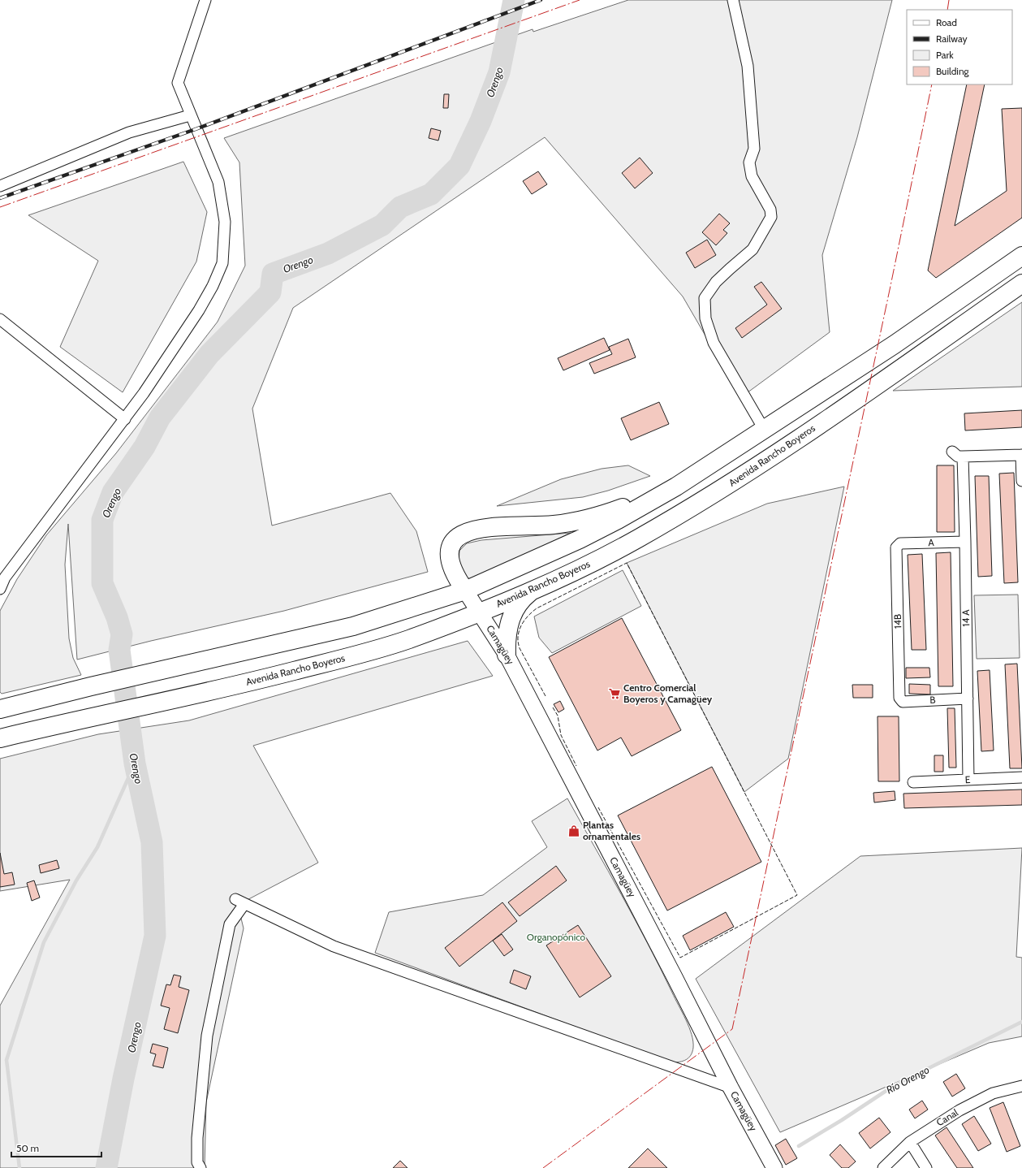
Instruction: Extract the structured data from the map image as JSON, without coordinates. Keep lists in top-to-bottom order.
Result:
{
  "streets": {
    "highway": ["Avenida Rancho Boyeros"],
    "main road": ["Camagüey"],
    "street": [
      "A",
      "14 A",
      "14B",
      "B",
      "E",
      "Canal"
    ]
  },
  "crossings": [
    ["Avenida Rancho Boyeros", "Camagüey"],
    ["A", "14 A"],
    ["A", "14B"],
    ["14 A", "B"],
    ["14 A", "E"],
    ["14B", "B"]
  ],
  "water": ["Orengo", "Río Orengo"],
  "parks": ["Organopónico"],
  "places": {
    "supermarket": ["Centro Comercial Boyeros y Camagüey"],
    "shop": ["Plantas ornamentales"]
  },
  "legend": [
    "Road",
    "Railway",
    "Park",
    "Building"
  ],
  "scale_bar": "50 m"
}
